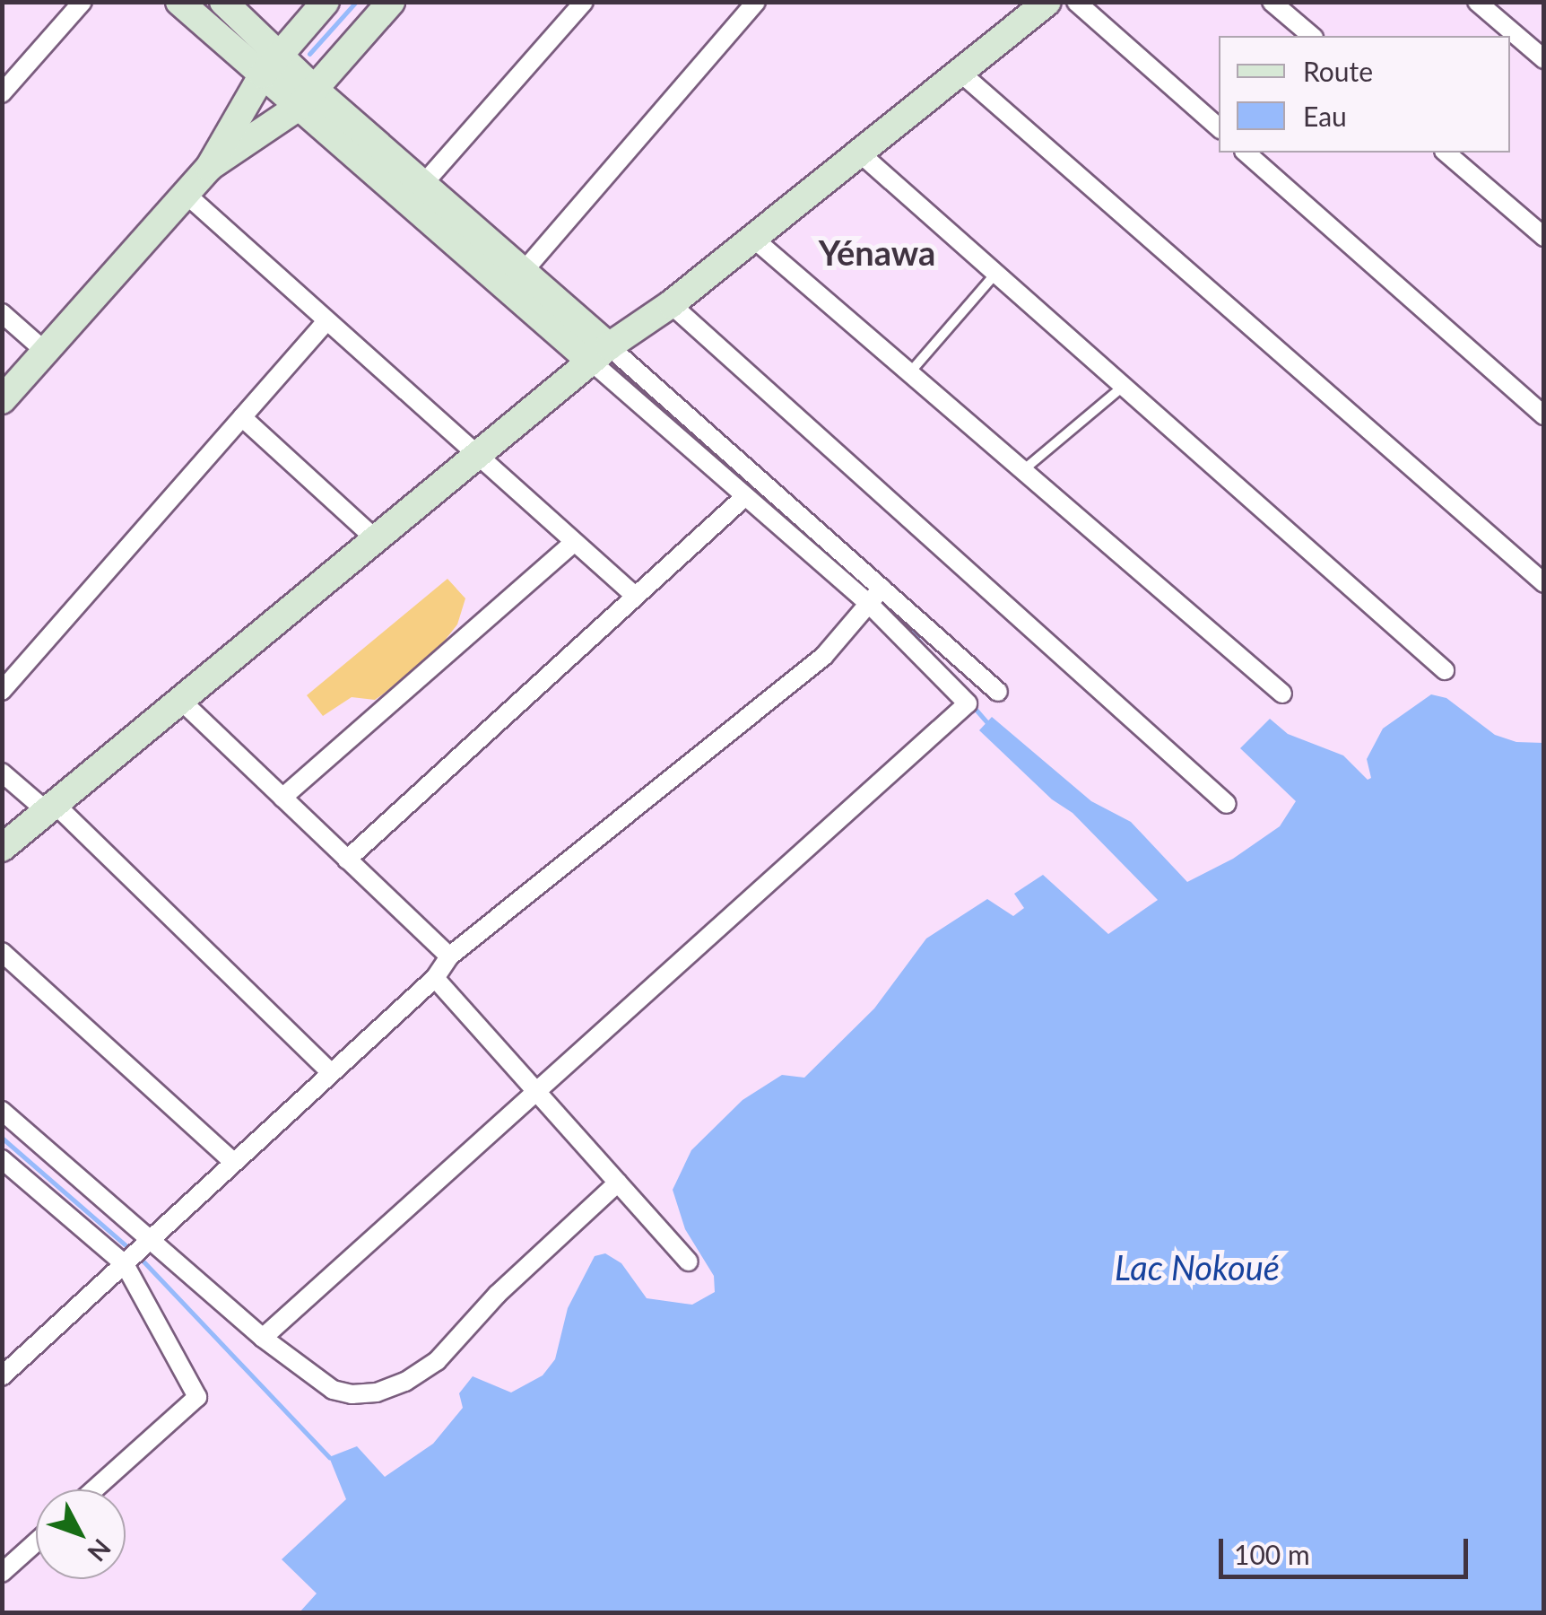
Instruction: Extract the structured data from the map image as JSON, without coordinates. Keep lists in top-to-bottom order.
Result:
{
  "districts": ["Yénawa"],
  "water": ["Lac Nokoué"],
  "legend": ["Route", "Eau"],
  "scale_bar": "100 m",
  "north": "bottom right"
}
